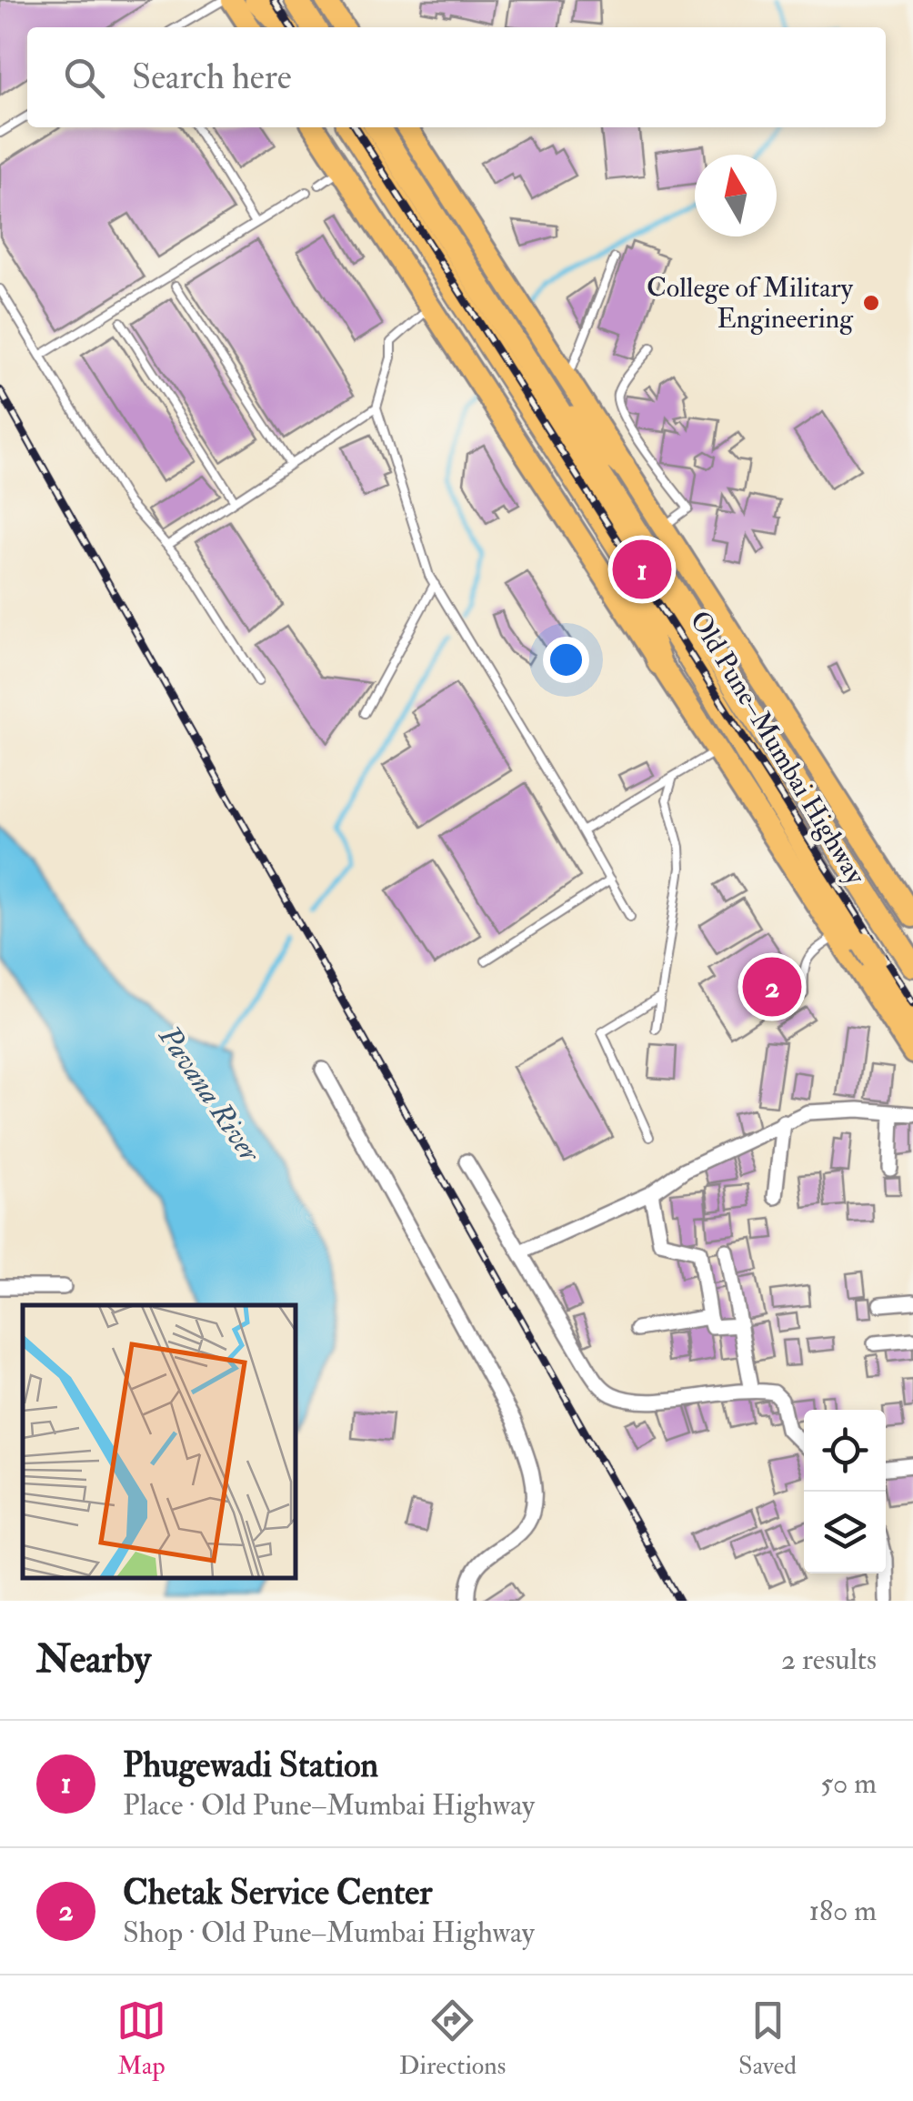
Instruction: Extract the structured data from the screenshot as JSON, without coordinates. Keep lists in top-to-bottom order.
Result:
{
  "streets": {
    "highway": ["Old Pune–Mumbai Highway"]
  },
  "water": ["Pavana River"],
  "places": ["College of Military Engineering"],
  "north": "top",
  "page": {
    "search": "Search here",
    "pins": ["1", "2"],
    "heading": ["Nearby", "2 results"],
    "list": [
      {
        "mark": "1",
        "name": "Phugewadi Station",
        "note": "Place · Old Pune–Mumbai Highway",
        "value": "50 m"
      },
      {
        "mark": "2",
        "name": "Chetak Service Center",
        "note": "Shop · Old Pune–Mumbai Highway",
        "value": "180 m"
      }
    ],
    "nav": ["Map", "Directions", "Saved"]
  }
}
